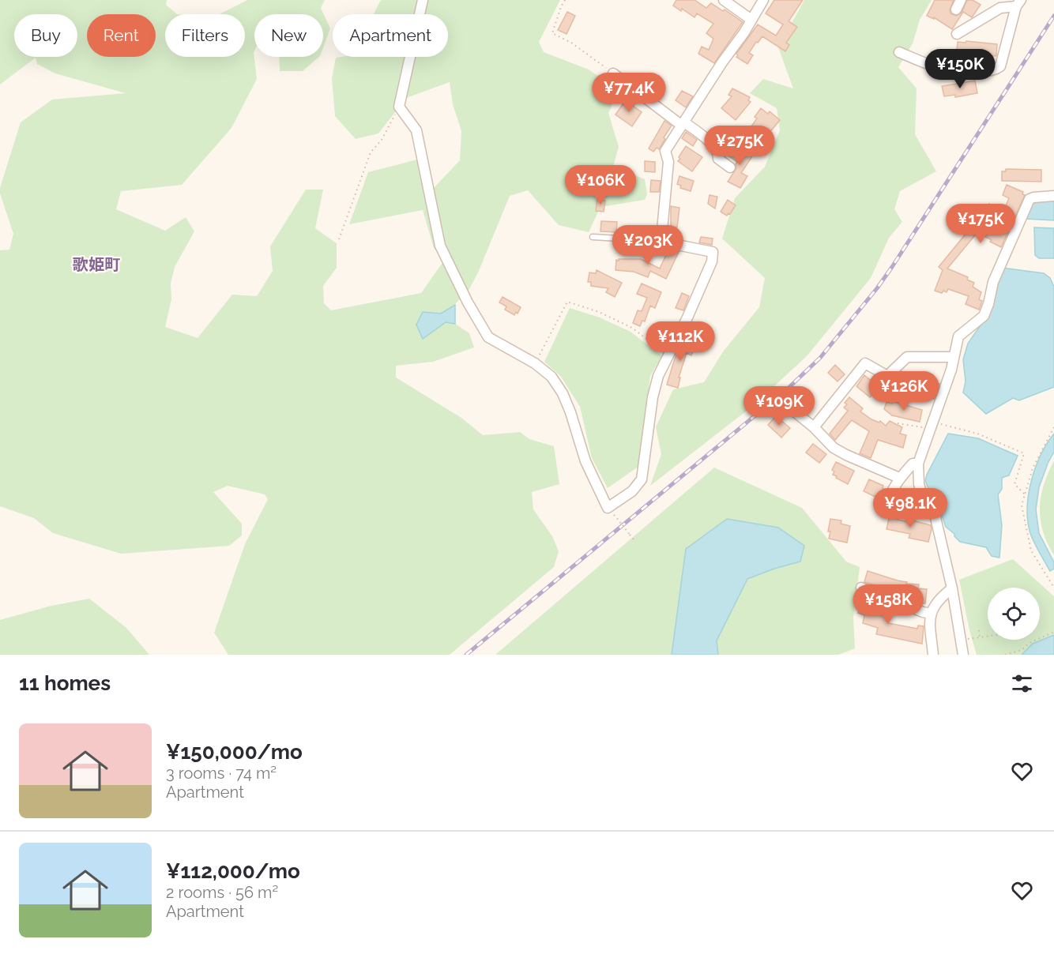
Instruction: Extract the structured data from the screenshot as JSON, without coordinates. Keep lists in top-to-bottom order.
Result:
{
  "districts": ["歌姫町"],
  "page": {
    "chip": [
      "Buy",
      "Rent",
      "Filters",
      "New",
      "Apartment"
    ],
    "price": [
      "¥150K",
      "¥77.4K",
      "¥275K",
      "¥106K",
      "¥175K",
      "¥203K",
      "¥112K",
      "¥126K",
      "¥109K",
      "¥98.1K",
      "¥158K"
    ],
    "heading": "11 homes",
    "list": [
      {
        "name": "¥150,000/mo",
        "note": "3 rooms · 74 m² · Apartment"
      },
      {
        "name": "¥112,000/mo",
        "note": "2 rooms · 56 m² · Apartment"
      }
    ]
  }
}
